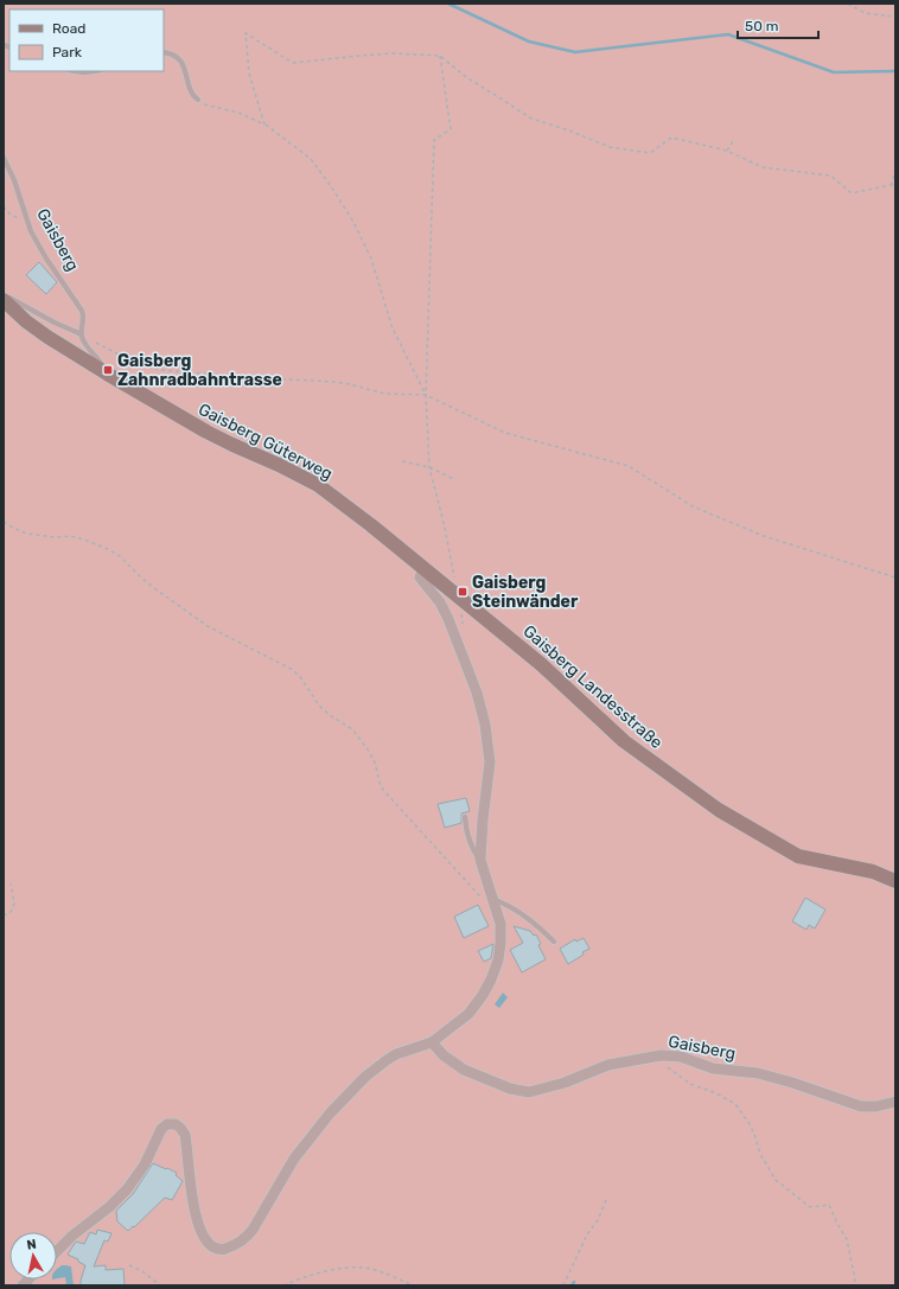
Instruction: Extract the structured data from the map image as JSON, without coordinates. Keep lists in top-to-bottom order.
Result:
{
  "streets": {
    "main road": ["Gaisberg Güterweg", "Gaisberg Landesstraße"],
    "street": ["Gaisberg"]
  },
  "places": {
    "transit": ["Gaisberg Zahnradbahntrasse", "Gaisberg Steinwänder"]
  },
  "legend": ["Road", "Park"],
  "scale_bar": "50 m",
  "north": "top"
}
